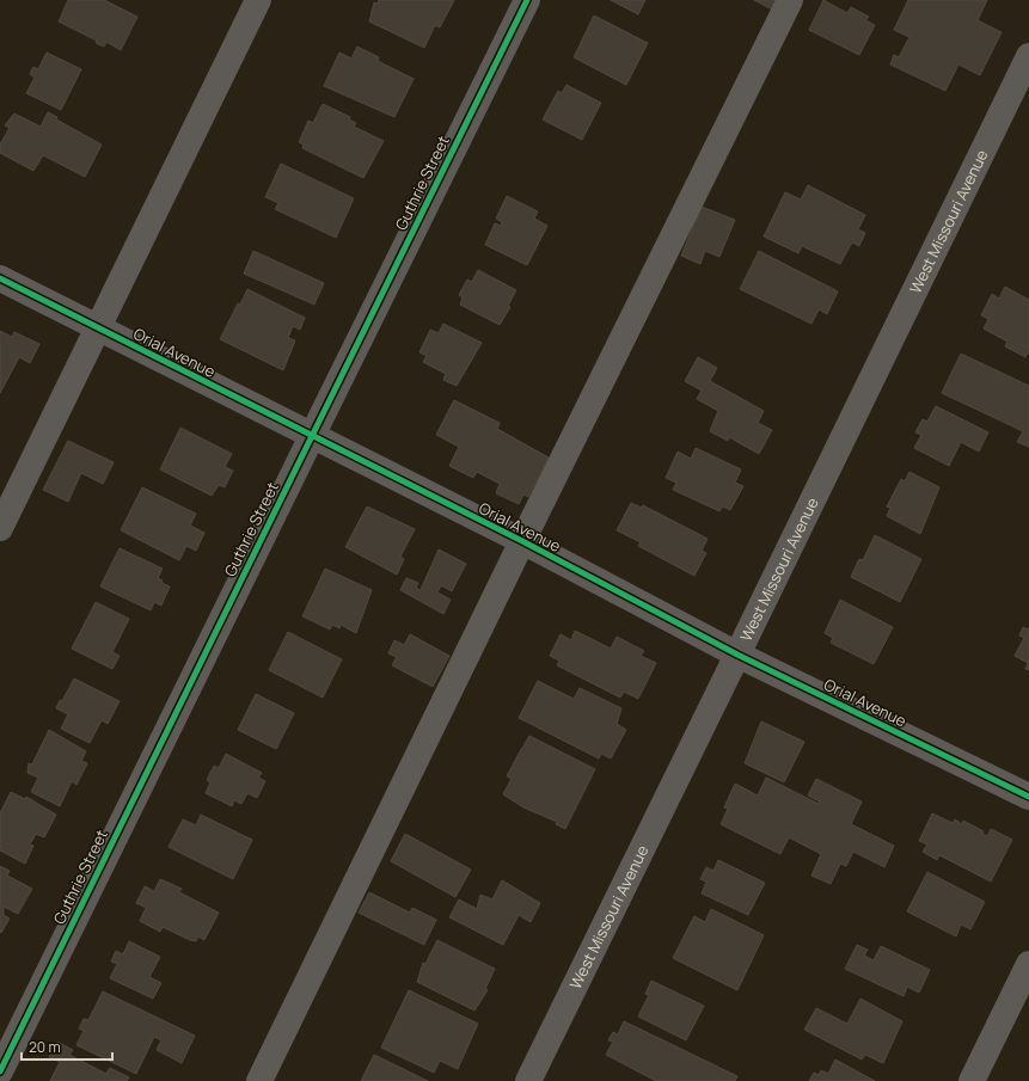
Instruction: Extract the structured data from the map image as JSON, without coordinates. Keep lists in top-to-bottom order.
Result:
{
  "streets": {
    "street": ["Guthrie Street", "West Missouri Avenue", "Orial Avenue"]
  },
  "crossings": [
    ["Guthrie Street", "Orial Avenue"],
    ["West Missouri Avenue", "Orial Avenue"]
  ],
  "scale_bar": "20 m"
}
